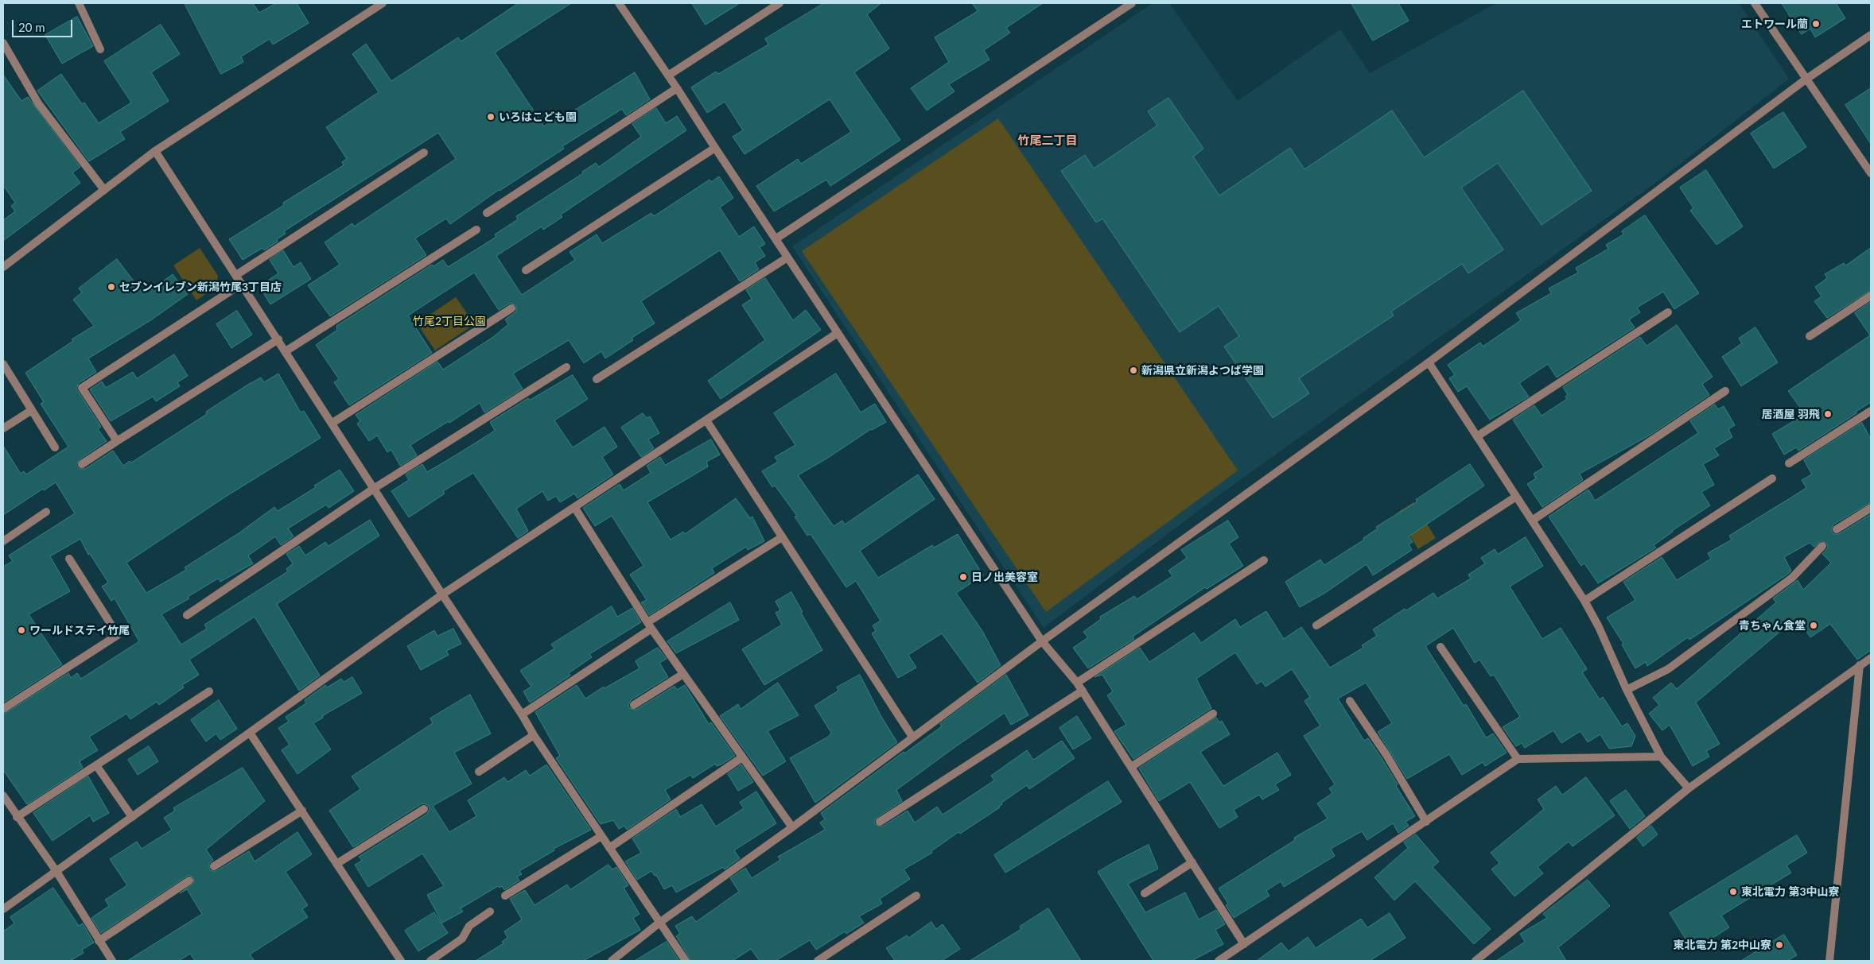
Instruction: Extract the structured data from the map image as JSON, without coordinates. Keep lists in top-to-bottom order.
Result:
{
  "districts": ["竹尾二丁目"],
  "parks": ["竹尾2丁目公園"],
  "places": [
    "エトワール蘭",
    "いろはこども園",
    "セブンイレブン新潟竹尾3丁目店",
    "新潟県立新潟よつば学園",
    "居酒屋 羽飛",
    "日ノ出美容室",
    "青ちゃん食堂",
    "ワールドステイ竹尾",
    "東北電力 第3中山寮",
    "東北電力 第2中山寮"
  ],
  "scale_bar": "20 m"
}
